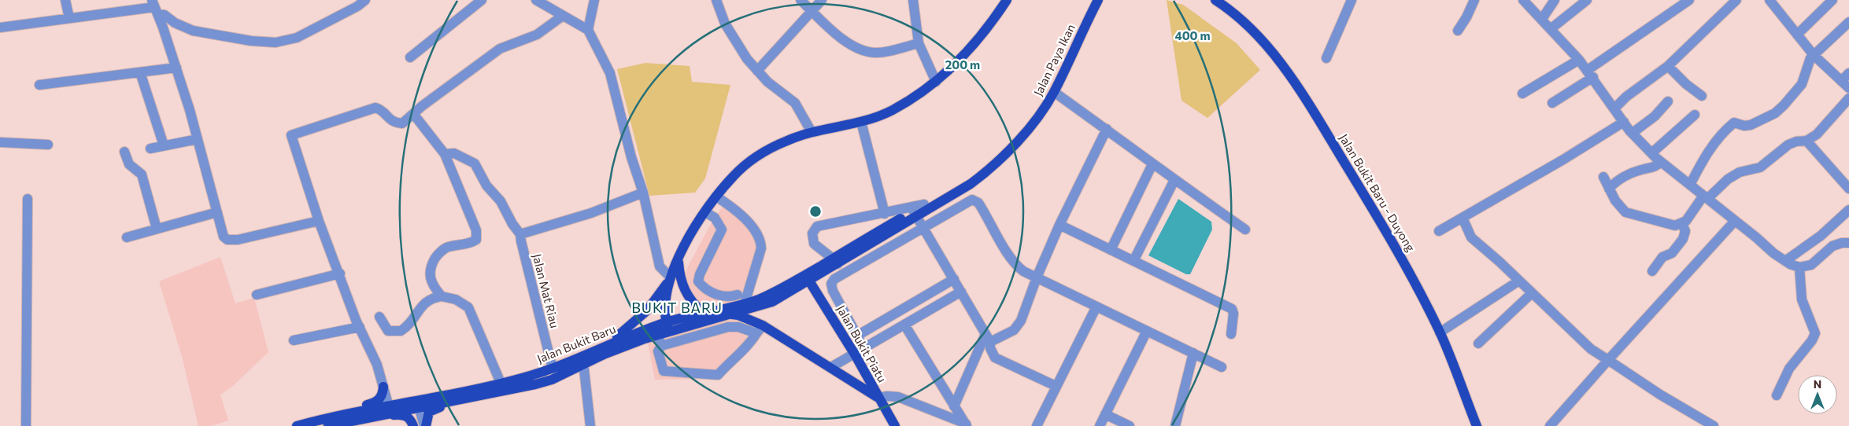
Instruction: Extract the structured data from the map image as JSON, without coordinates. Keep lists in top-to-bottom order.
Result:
{
  "streets": {
    "main road": [
      "Jalan Paya Ikan",
      "Jalan Bukit Baru - Duyong",
      "Jalan Bukit Baru",
      "Jalan Bukit Piatu"
    ],
    "street": ["Jalan Mat Riau"]
  },
  "crossings": [
    ["Jalan Paya Ikan", "Jalan Bukit Baru"],
    ["Jalan Mat Riau", "Jalan Bukit Baru"],
    ["Jalan Bukit Baru", "Jalan Bukit Piatu"]
  ],
  "districts": ["BUKIT BARU"],
  "north": "top",
  "rings": ["400 m", "200 m"]
}
